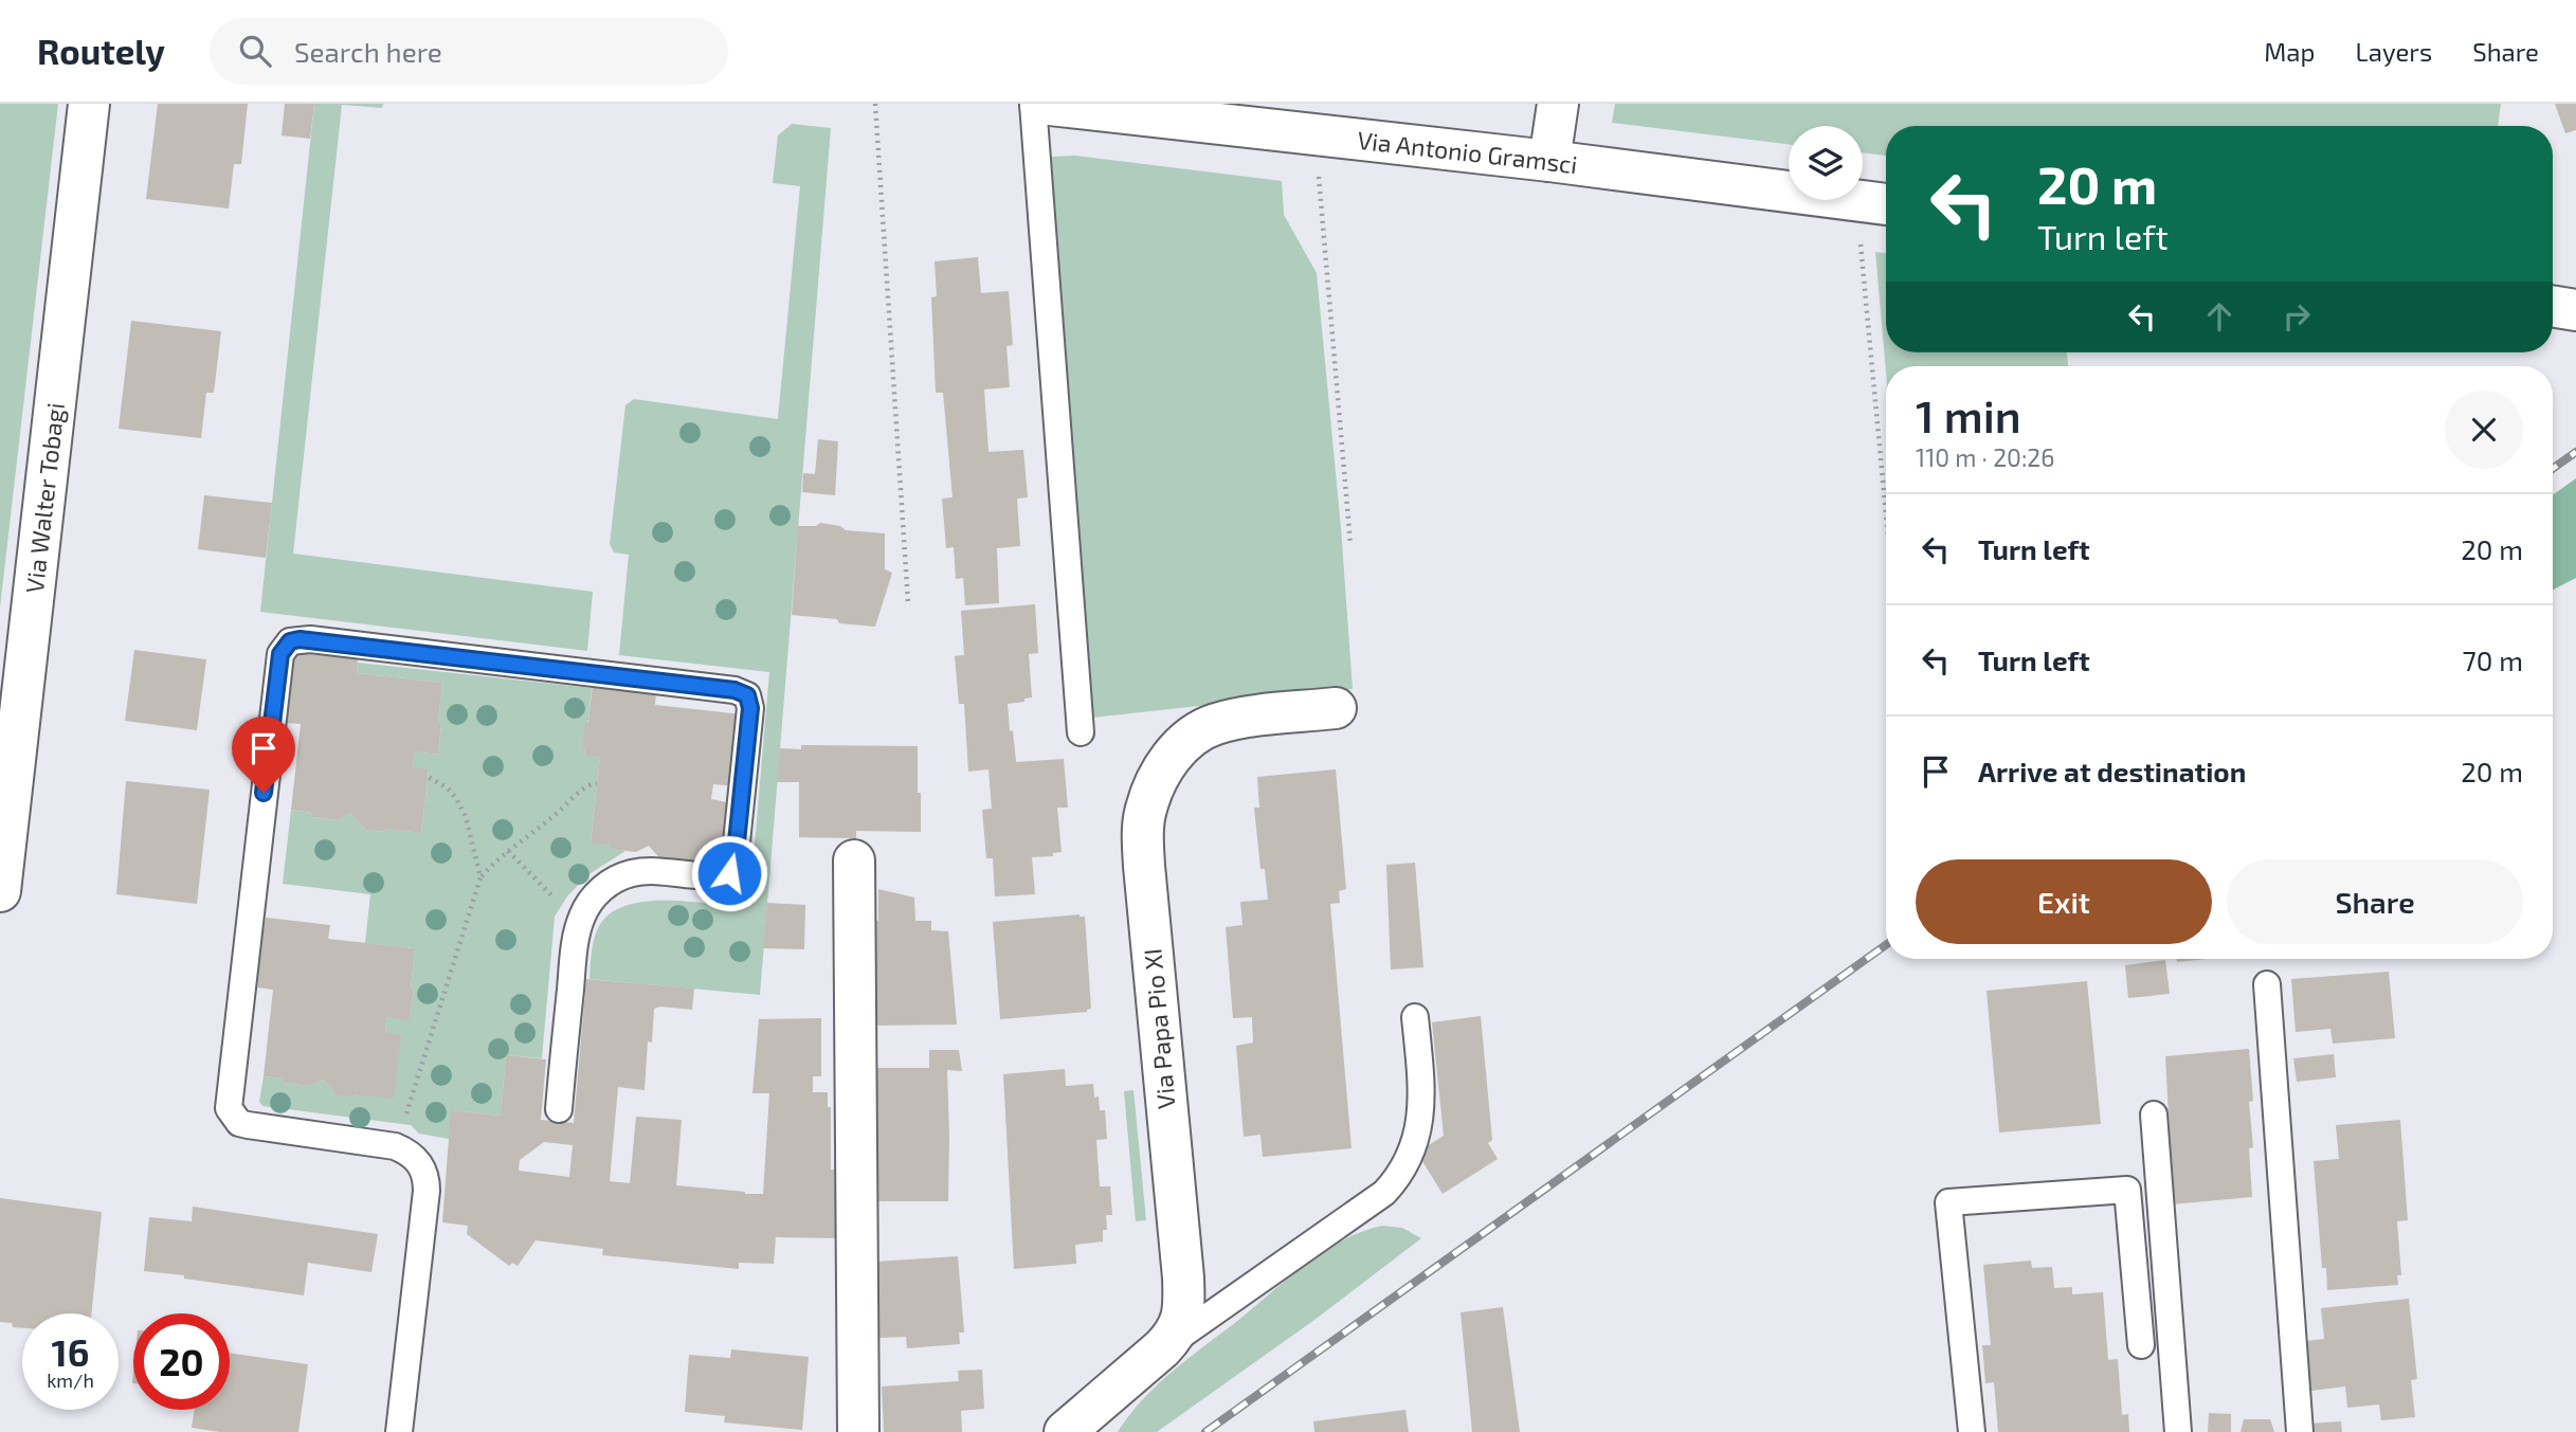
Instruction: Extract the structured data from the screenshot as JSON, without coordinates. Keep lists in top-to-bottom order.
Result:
{
  "streets": {
    "street": ["Via Antonio Gramsci", "Via Walter Tobagi", "Via Papa Pio XI"]
  },
  "page": {
    "header": "Routely",
    "search": "Search here",
    "nav": ["Map", "Layers", "Share"],
    "turn": ["20 m", "Turn left"],
    "heading": ["1 min", "110 m · 20:26"],
    "list": [
      {
        "name": "Turn left",
        "value": "20 m"
      },
      {
        "name": "Turn left",
        "value": "70 m"
      },
      {
        "name": "Arrive at destination",
        "value": "20 m"
      }
    ],
    "buttons": ["Exit", "Share"],
    "speed": "16 km/h",
    "limit": "20"
  }
}
